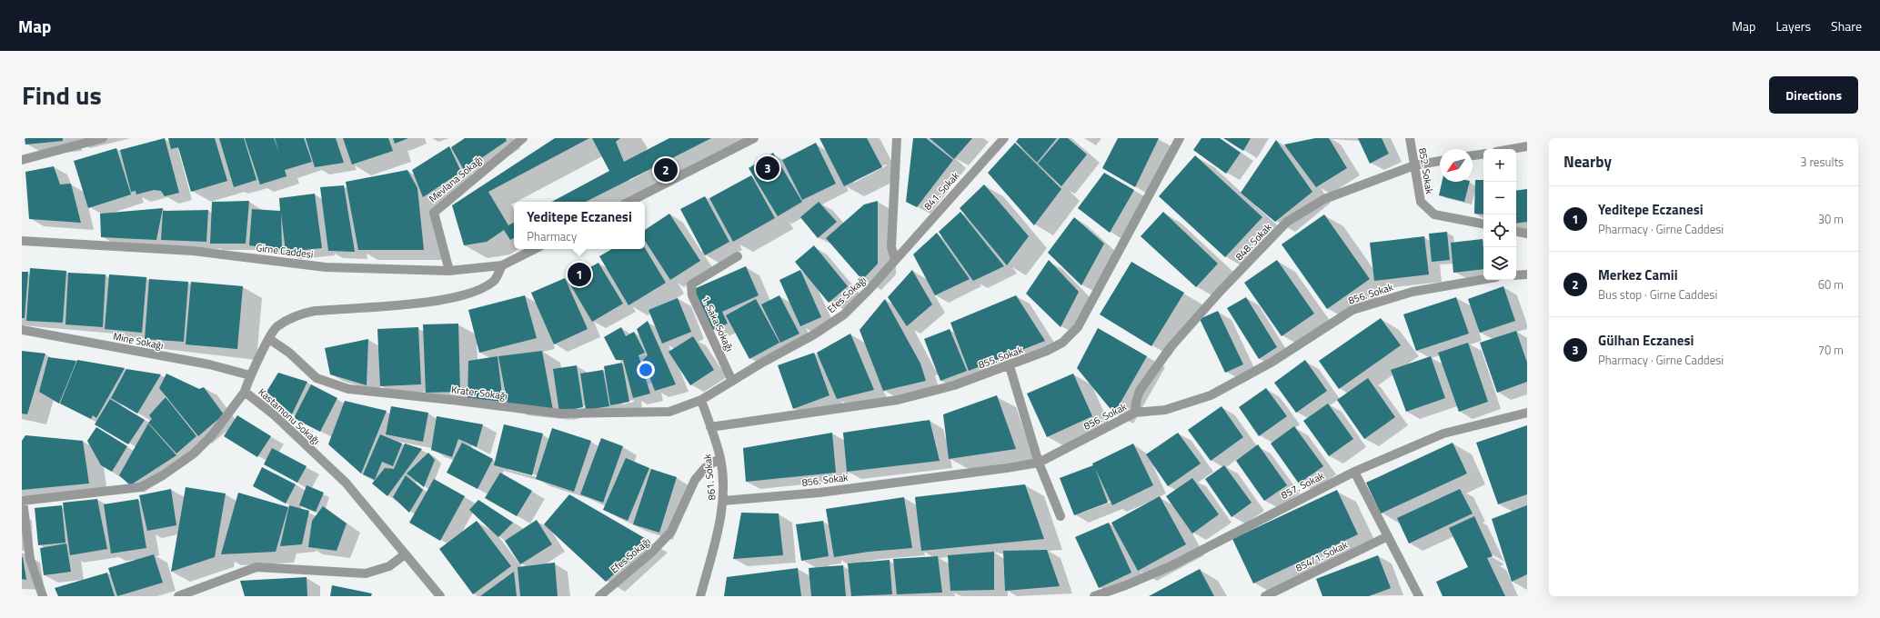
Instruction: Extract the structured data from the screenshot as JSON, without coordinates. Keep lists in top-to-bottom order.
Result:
{
  "streets": {
    "street": [
      "852. Sokak",
      "Mevlana Sokağı",
      "841. Sokak",
      "848. Sokak",
      "Girne Caddesi",
      "856. Sokak",
      "Efes Sokağı",
      "1. Saka Sokağı",
      "Mine Sokağı",
      "855. Sokak",
      "Krater Sokağı",
      "Kastamonu Sokağı",
      "861. Sokak",
      "857. Sokak",
      "854/1. Sokak"
    ]
  },
  "crossings": [
    ["852. Sokak", "848. Sokak"],
    ["Mevlana Sokağı", "Girne Caddesi"],
    ["841. Sokak", "Efes Sokağı"],
    ["848. Sokak", "856. Sokak"],
    ["Girne Caddesi", "Kastamonu Sokağı"],
    ["856. Sokak", "861. Sokak"],
    ["Efes Sokağı", "1. Saka Sokağı"],
    ["Efes Sokağı", "Krater Sokağı"],
    ["Efes Sokağı", "861. Sokak"],
    ["Mine Sokağı", "Kastamonu Sokağı"],
    ["855. Sokak", "861. Sokak"],
    ["Krater Sokağı", "Kastamonu Sokağı"],
    ["Krater Sokağı", "861. Sokak"]
  ],
  "north": "bottom left",
  "page": {
    "header": "Map",
    "nav": ["Map", "Layers", "Share"],
    "title": "Find us",
    "buttons": "Directions",
    "heading": ["Nearby", "3 results"],
    "map_buttons": ["+", "−"],
    "pins": ["3", "2", "1"],
    "list": [
      {
        "mark": "1",
        "name": "Yeditepe Eczanesi",
        "note": "Pharmacy · Girne Caddesi",
        "value": "30 m"
      },
      {
        "mark": "2",
        "name": "Merkez Camii",
        "note": "Bus stop · Girne Caddesi",
        "value": "60 m"
      },
      {
        "mark": "3",
        "name": "Gülhan Eczanesi",
        "note": "Pharmacy · Girne Caddesi",
        "value": "70 m"
      }
    ],
    "popup": ["Yeditepe Eczanesi", "Pharmacy"]
  }
}
